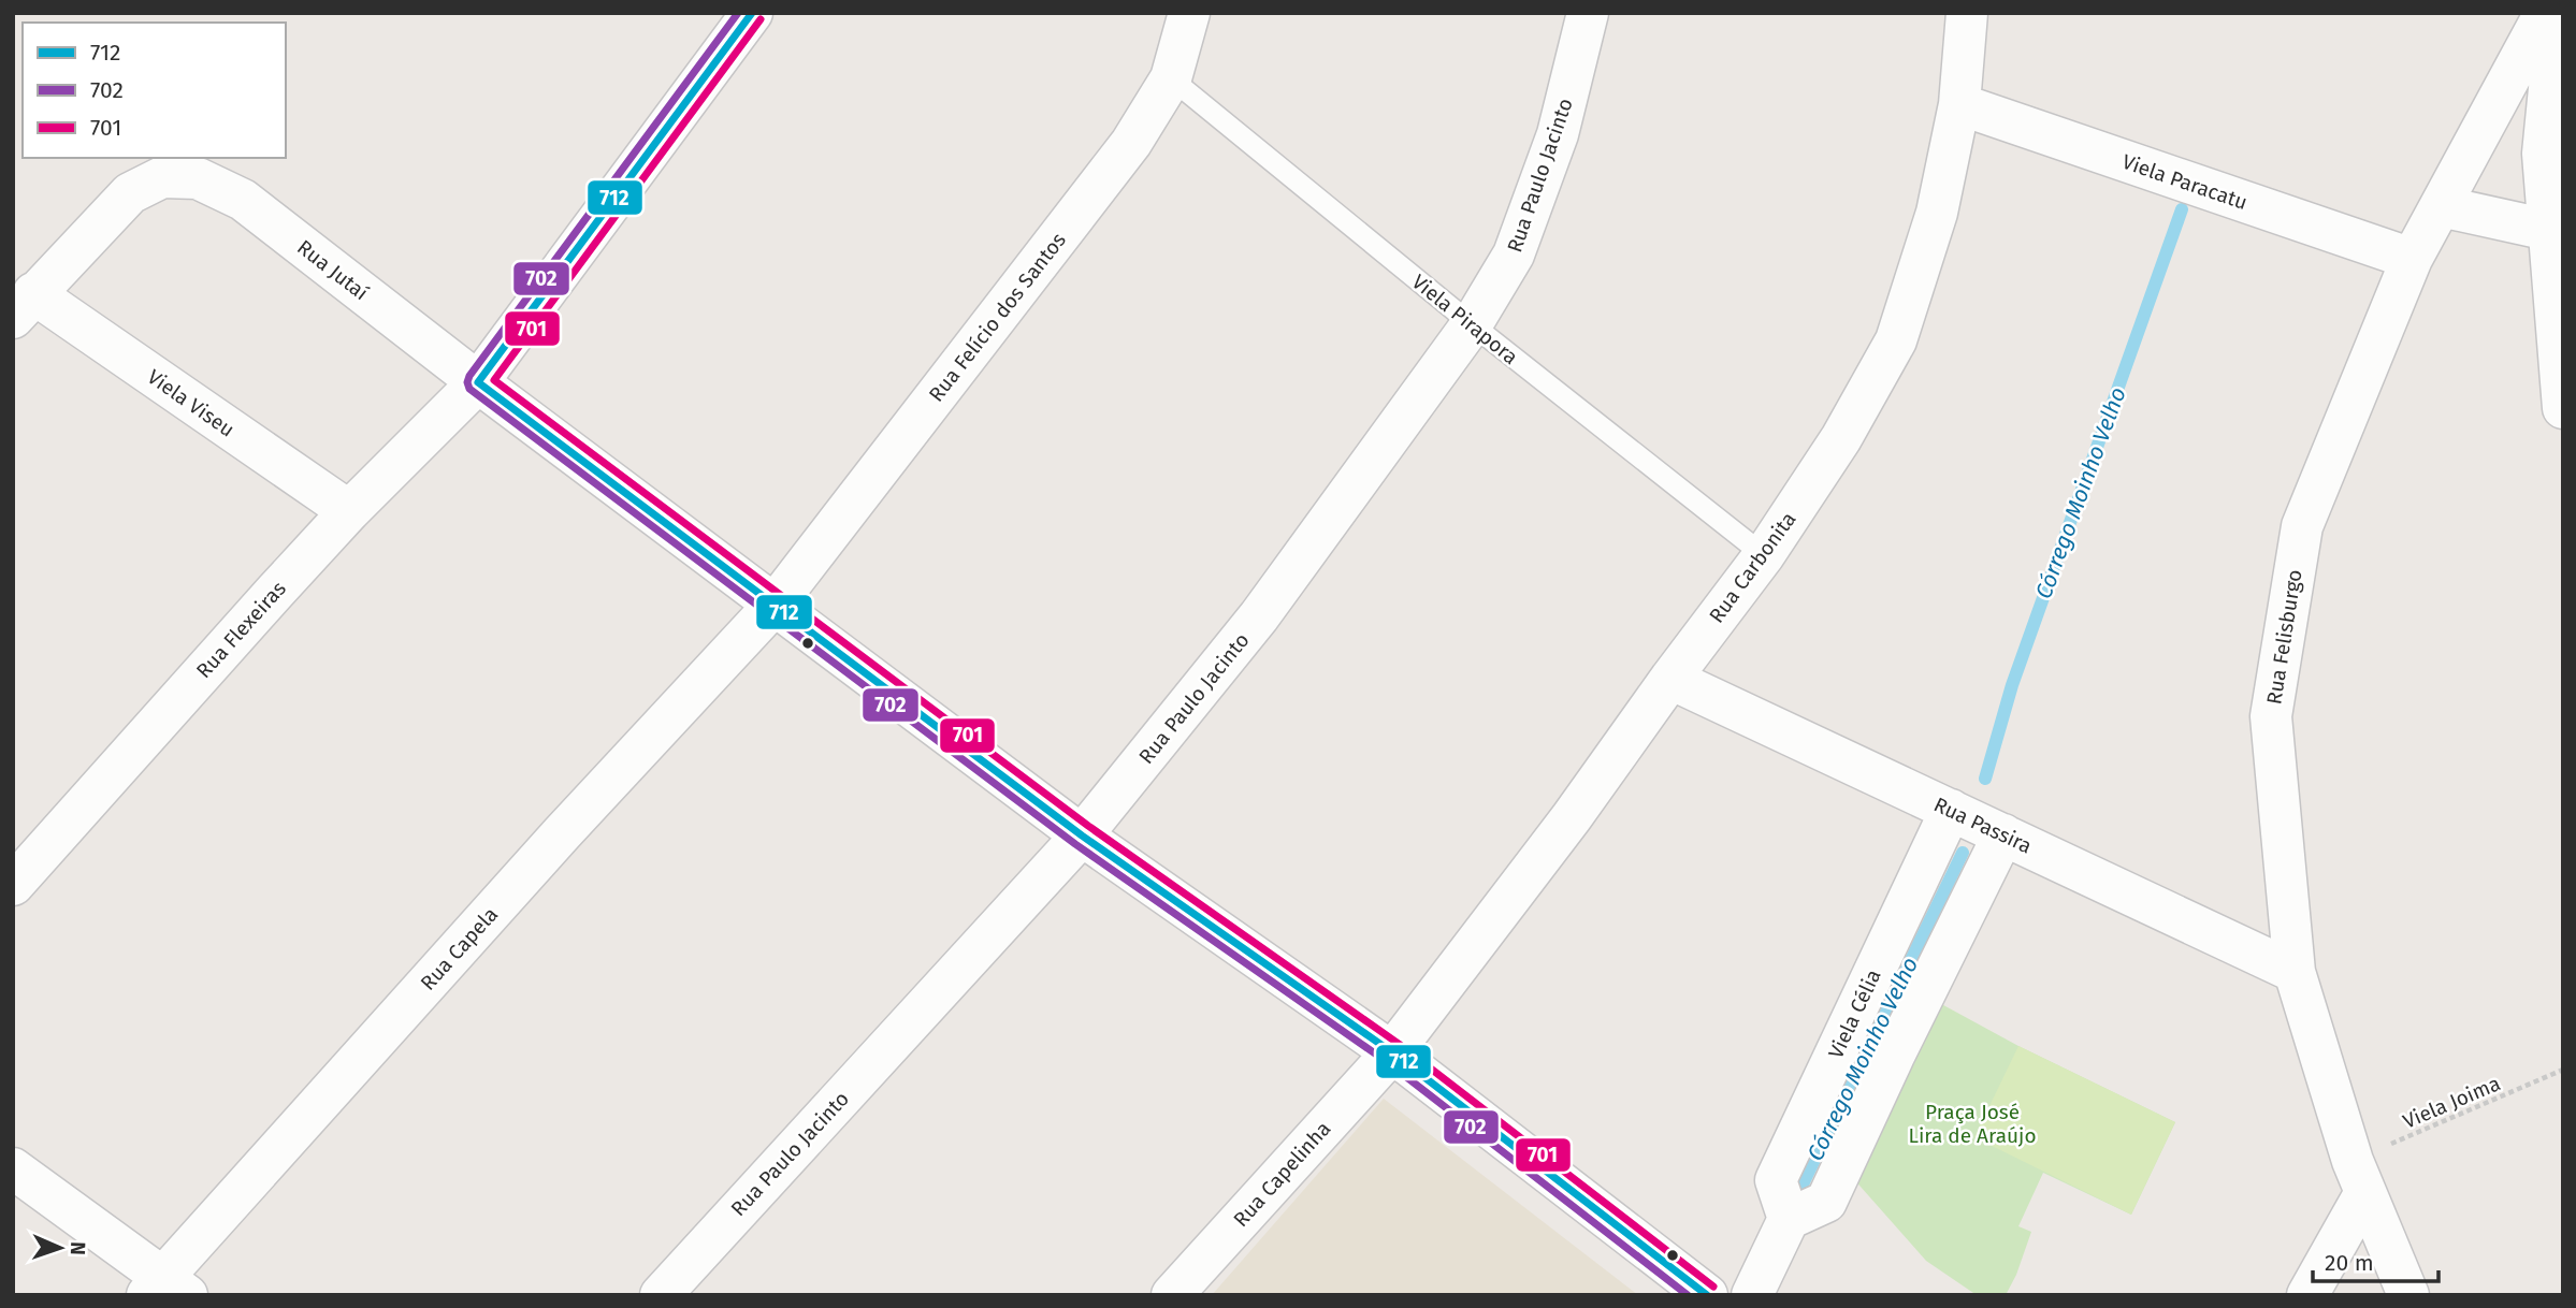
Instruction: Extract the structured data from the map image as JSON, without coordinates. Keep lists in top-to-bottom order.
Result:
{
  "streets": {
    "street": [
      "Rua Paulo Jacinto",
      "Viela Paracatu",
      "Rua Jutaí",
      "Rua Felício dos Santos",
      "Viela Viseu",
      "Rua Carbonita",
      "Rua Flexeiras",
      "Rua Felisburgo",
      "Rua Passira",
      "Rua Capela",
      "Viela Célia",
      "Rua Capelinha"
    ],
    "lane": ["Viela Pirapora"],
    "path": ["Viela Joima"]
  },
  "crossings": [
    ["Rua Paulo Jacinto", "Rua Jutaí"],
    ["Rua Paulo Jacinto", "Viela Pirapora"],
    ["Viela Paracatu", "Rua Carbonita"],
    ["Viela Paracatu", "Rua Felisburgo"],
    ["Rua Jutaí", "Rua Felício dos Santos"],
    ["Rua Jutaí", "Viela Viseu"],
    ["Rua Jutaí", "Rua Carbonita"],
    ["Rua Jutaí", "Rua Flexeiras"],
    ["Rua Jutaí", "Rua Capela"],
    ["Rua Jutaí", "Rua Capelinha"],
    ["Rua Felício dos Santos", "Viela Pirapora"],
    ["Rua Felício dos Santos", "Rua Capela"],
    ["Viela Pirapora", "Rua Carbonita"],
    ["Viela Viseu", "Rua Flexeiras"],
    ["Rua Carbonita", "Rua Passira"],
    ["Rua Carbonita", "Rua Capelinha"],
    ["Rua Felisburgo", "Rua Passira"],
    ["Rua Felisburgo", "Viela Joima"],
    ["Rua Passira", "Viela Célia"]
  ],
  "water": ["Córrego Moinho Velho"],
  "parks": ["Praça José Lira de Araújo"],
  "lines": ["transit line 712", "transit line 702", "transit line 701"],
  "legend": ["712", "702", "701"],
  "scale_bar": "20 m",
  "north": "right"
}
